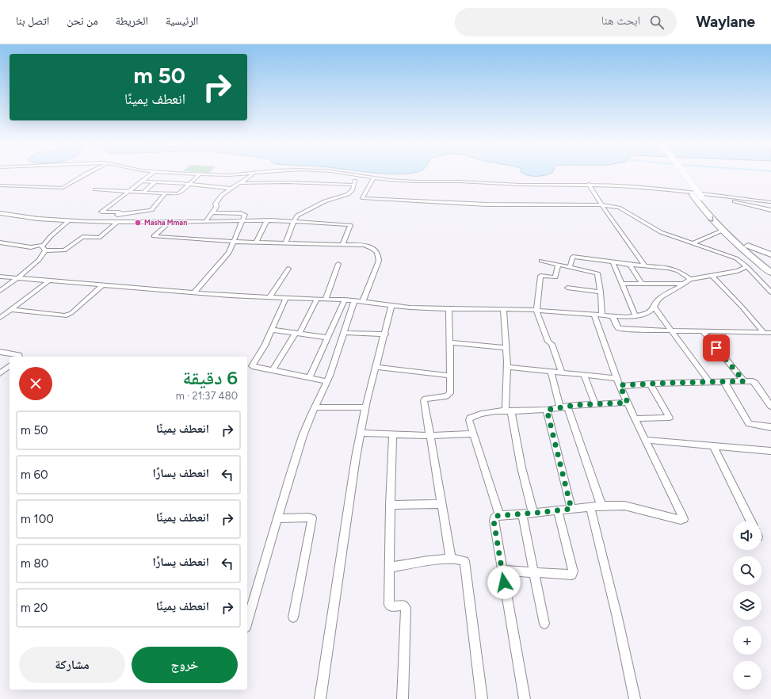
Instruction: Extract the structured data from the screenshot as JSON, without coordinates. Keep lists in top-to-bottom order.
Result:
{
  "places": ["Masha Mman"],
  "page": {
    "header": "Waylane",
    "search": "ابحث هنا",
    "nav": [
      "الرئيسية",
      "الخريطة",
      "من نحن",
      "اتصل بنا"
    ],
    "turn": ["50 m", "انعطف يمينًا"],
    "heading": ["6 دقيقة", "480 m · 21:37"],
    "list": [
      {
        "name": "انعطف يمينًا",
        "value": "50 m"
      },
      {
        "name": "انعطف يسارًا",
        "value": "60 m"
      },
      {
        "name": "انعطف يمينًا",
        "value": "100 m"
      },
      {
        "name": "انعطف يسارًا",
        "value": "80 m"
      },
      {
        "name": "انعطف يمينًا",
        "value": "20 m"
      }
    ],
    "map_buttons": ["+", "−"],
    "buttons": ["خروج", "مشاركة"]
  }
}
